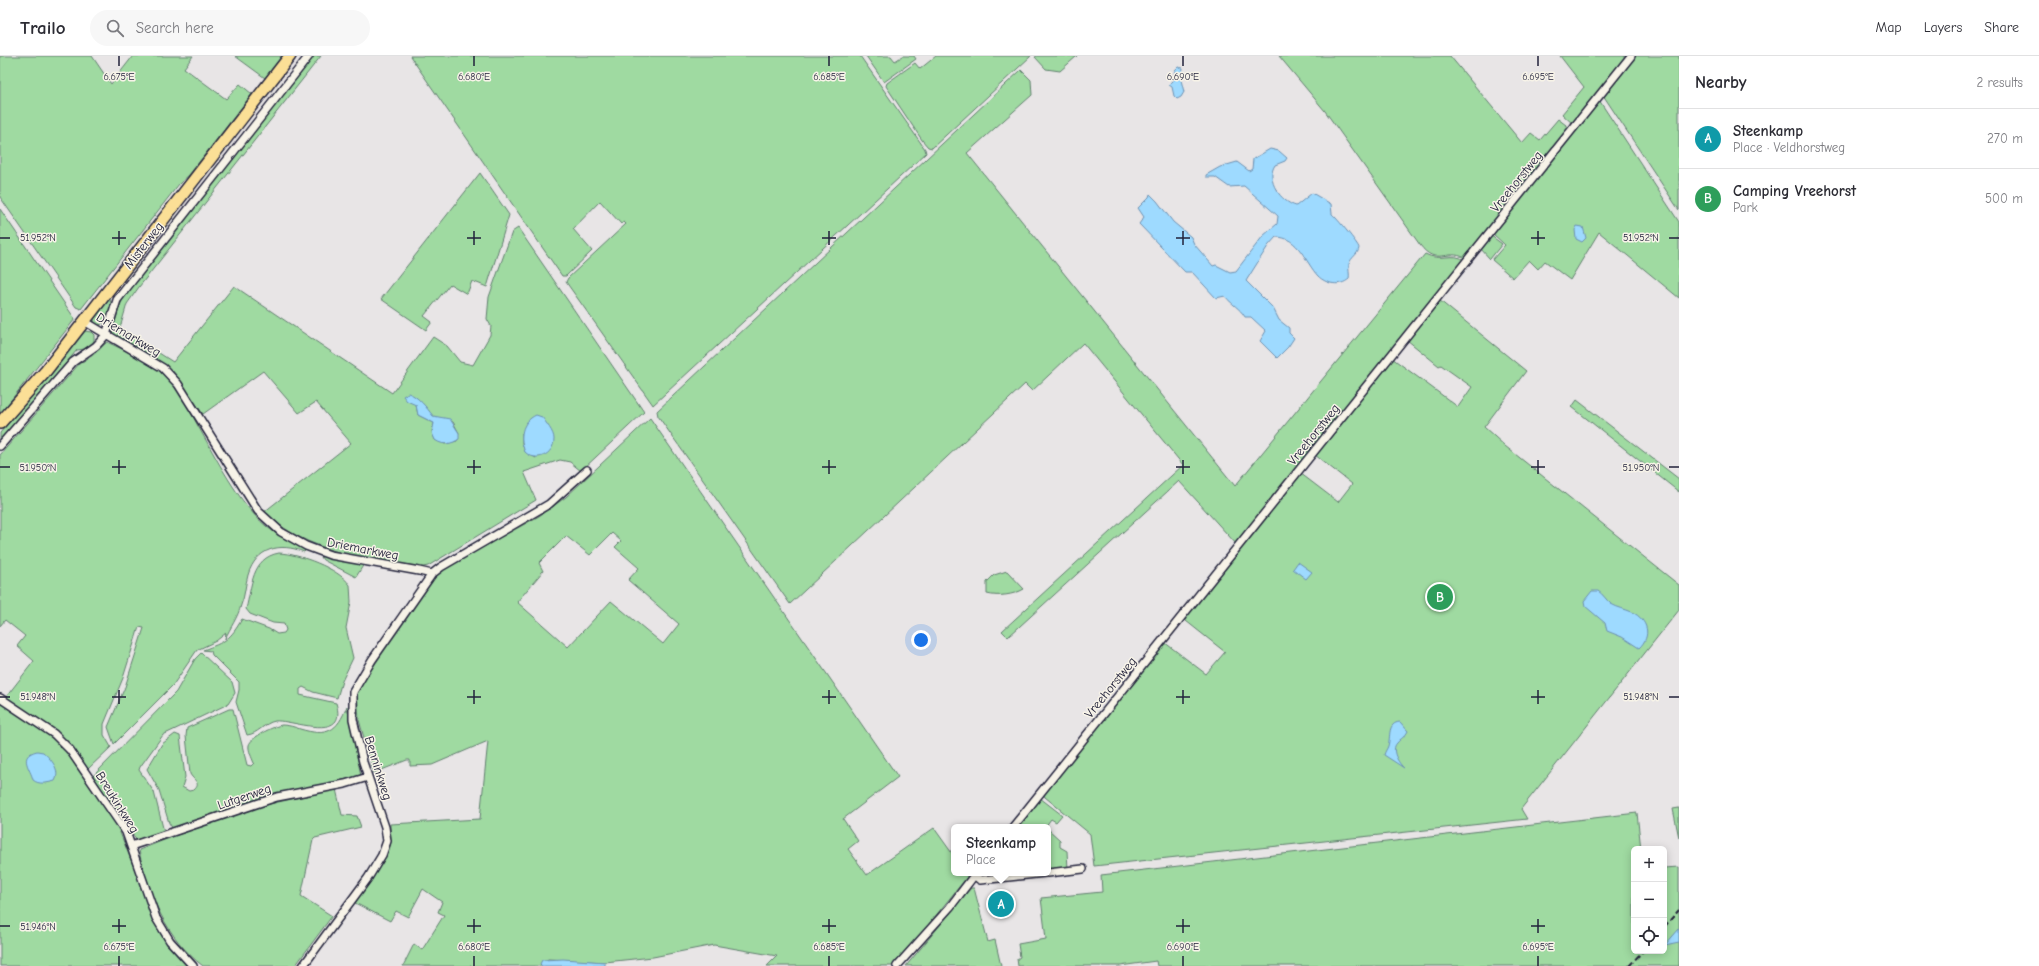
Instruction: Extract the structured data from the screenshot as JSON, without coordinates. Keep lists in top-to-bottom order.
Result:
{
  "streets": {
    "main road": ["Misterweg"],
    "street": [
      "Vreehorstweg",
      "Driemarkweg",
      "Benninkweg",
      "Lutgerweg",
      "Breukinkweg"
    ]
  },
  "crossings": [
    ["Misterweg", "Driemarkweg"],
    ["Driemarkweg", "Benninkweg"],
    ["Benninkweg", "Lutgerweg"],
    ["Lutgerweg", "Breukinkweg"]
  ],
  "page": {
    "header": "Trailo",
    "search": "Search here",
    "nav": ["Map", "Layers", "Share"],
    "heading": ["Nearby", "2 results"],
    "list": [
      {
        "mark": "A",
        "name": "Steenkamp",
        "note": "Place · Veldhorstweg",
        "value": "270 m"
      },
      {
        "mark": "B",
        "name": "Camping Vreehorst",
        "note": "Park",
        "value": "500 m"
      }
    ],
    "pins": ["B", "A"],
    "popup": ["Steenkamp", "Place"],
    "map_buttons": ["+", "−"]
  },
  "coordinates": [
    "6.675°E",
    "6.680°E",
    "6.685°E",
    "6.690°E",
    "6.695°E",
    "51.952°N",
    "51.950°N",
    "51.948°N",
    "51.946°N"
  ]
}
